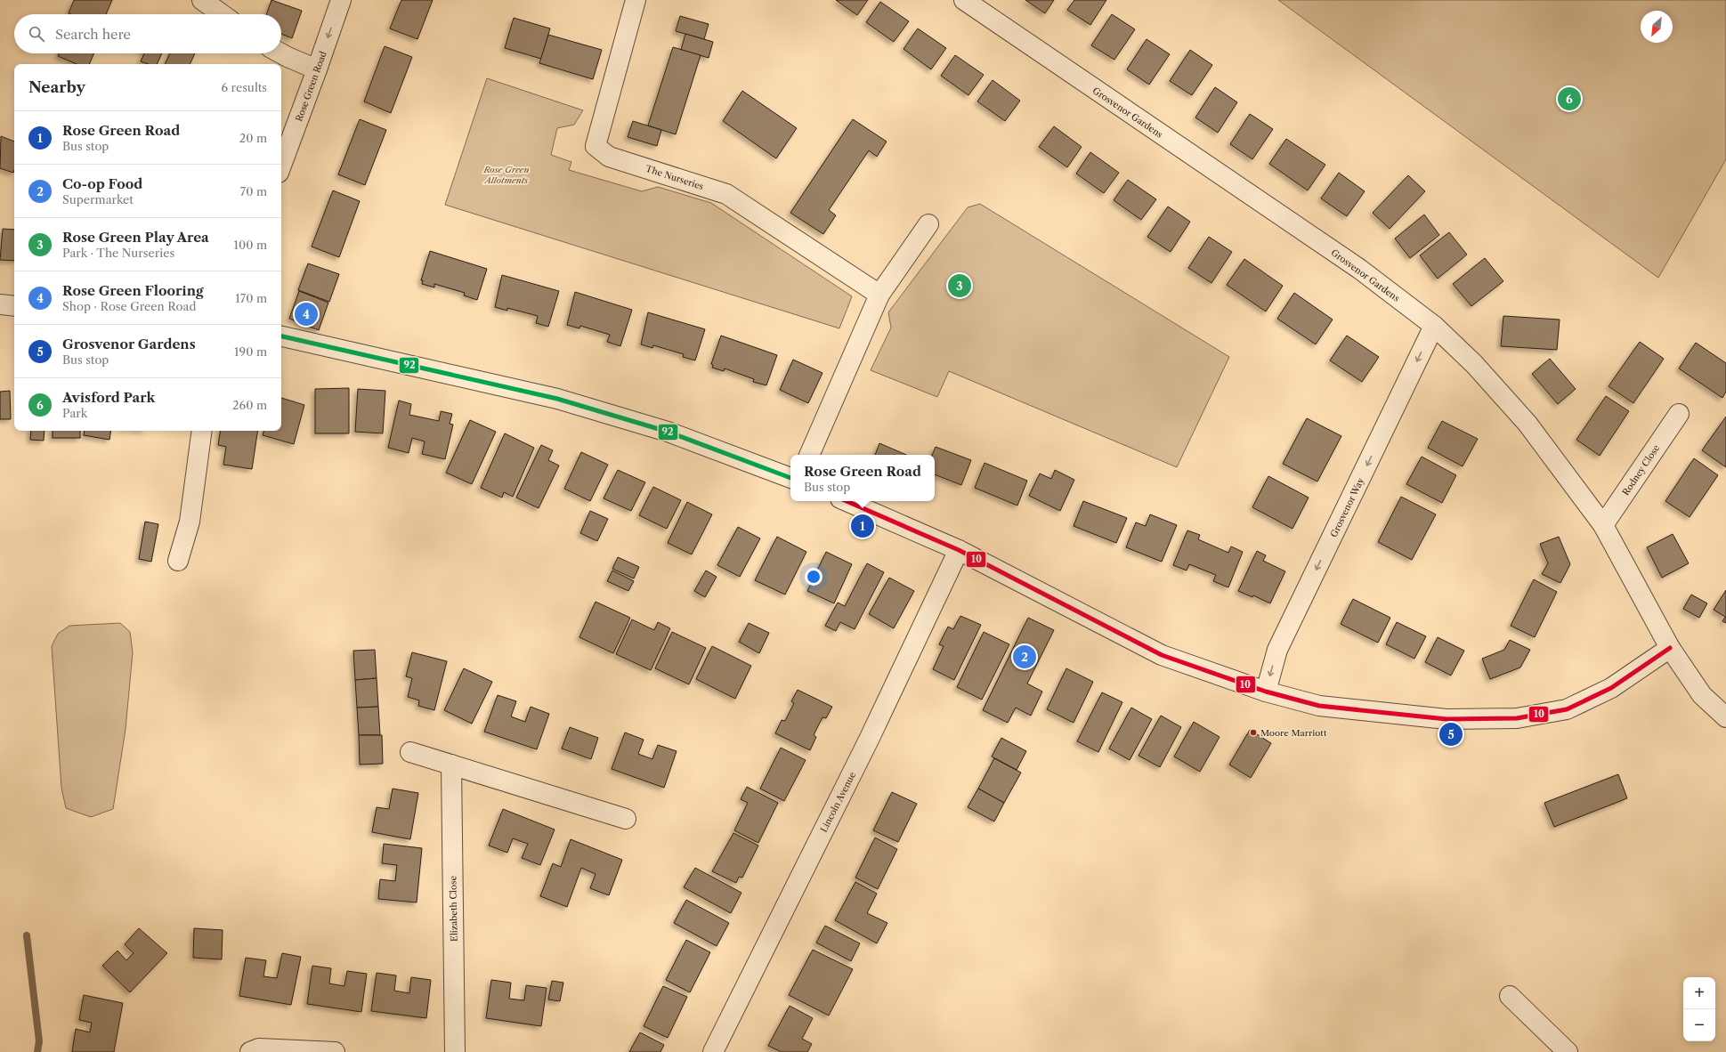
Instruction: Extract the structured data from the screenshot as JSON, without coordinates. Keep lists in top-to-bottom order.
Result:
{
  "streets": {
    "street": [
      "Rose Green Road",
      "Grosvenor Gardens",
      "The Nurseries",
      "Rodney Close",
      "Grosvenor Way",
      "Lincoln Avenue",
      "Elizabeth Close"
    ]
  },
  "crossings": [
    ["Grosvenor Gardens", "Rodney Close"],
    ["Grosvenor Gardens", "Grosvenor Way"]
  ],
  "one_way": ["Rose Green Road", "Grosvenor Way"],
  "parks": ["Rose Green Allotments"],
  "places": ["Moore Marriott"],
  "lines": ["transit line 92", "transit line 10"],
  "north": "bottom left",
  "page": {
    "search": "Search here",
    "heading": ["Nearby", "6 results"],
    "pins": [
      "6",
      "3",
      "4",
      "1",
      "2",
      "5"
    ],
    "list": [
      {
        "mark": "1",
        "name": "Rose Green Road",
        "note": "Bus stop",
        "value": "20 m"
      },
      {
        "mark": "2",
        "name": "Co-op Food",
        "note": "Supermarket",
        "value": "70 m"
      },
      {
        "mark": "3",
        "name": "Rose Green Play Area",
        "note": "Park · The Nurseries",
        "value": "100 m"
      },
      {
        "mark": "4",
        "name": "Rose Green Flooring",
        "note": "Shop · Rose Green Road",
        "value": "170 m"
      },
      {
        "mark": "5",
        "name": "Grosvenor Gardens",
        "note": "Bus stop",
        "value": "190 m"
      },
      {
        "mark": "6",
        "name": "Avisford Park",
        "note": "Park",
        "value": "260 m"
      }
    ],
    "popup": ["Rose Green Road", "Bus stop"],
    "map_buttons": ["+", "−"]
  }
}
